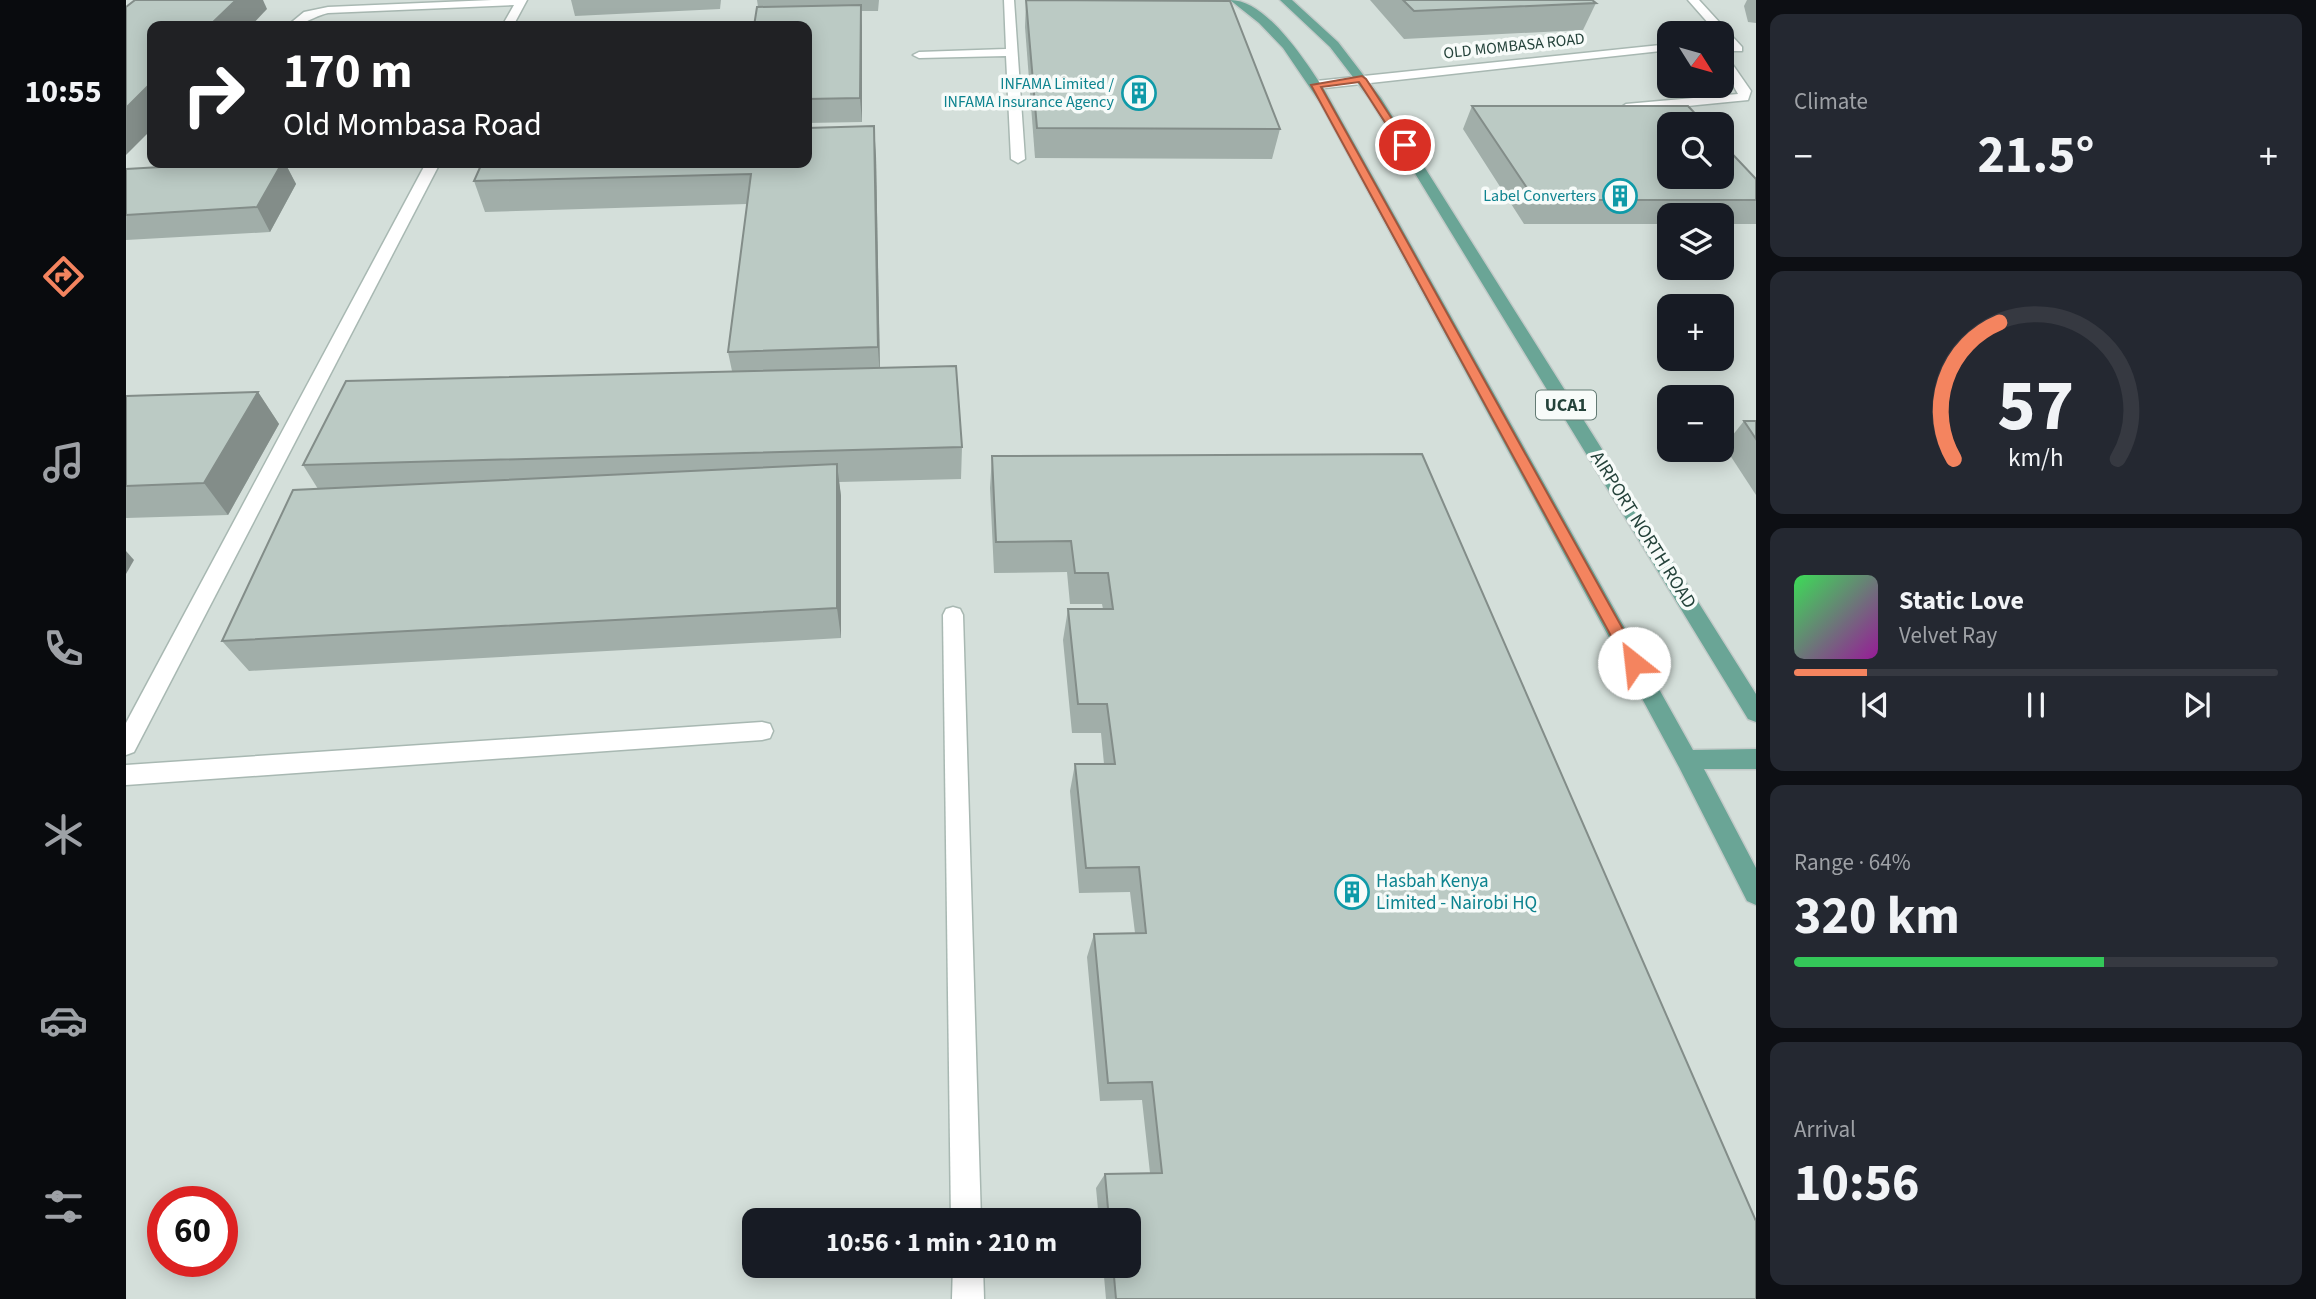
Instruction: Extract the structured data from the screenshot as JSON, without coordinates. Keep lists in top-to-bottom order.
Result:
{
  "streets": {
    "main road": ["UCA1", "AIRPORT NORTH ROAD"],
    "lane": ["OLD MOMBASA ROAD"]
  },
  "crossings": [
    ["OLD MOMBASA ROAD", "AIRPORT NORTH ROAD"]
  ],
  "places": {
    "building": ["INFAMA Limited / INFAMA Insurance Agency", "Label Converters", "Hasbah Kenya Limited - Nairobi HQ"]
  },
  "north": "bottom right",
  "page": {
    "tabs": "10:55",
    "tile": [
      "Climate",
      ["Range · 64%", "320 km"],
      ["Arrival", "10:56"]
    ],
    "map_buttons": ["+", "−"],
    "turn": ["170 m", "Old Mombasa Road"],
    "heat": ["−", "21.5°", "+"],
    "song": ["Static Love", "Velvet Ray"],
    "limit": "60",
    "trip": "10:56 · 1 min · 210 m",
    "gauge": ["57", "km/h"]
  }
}
